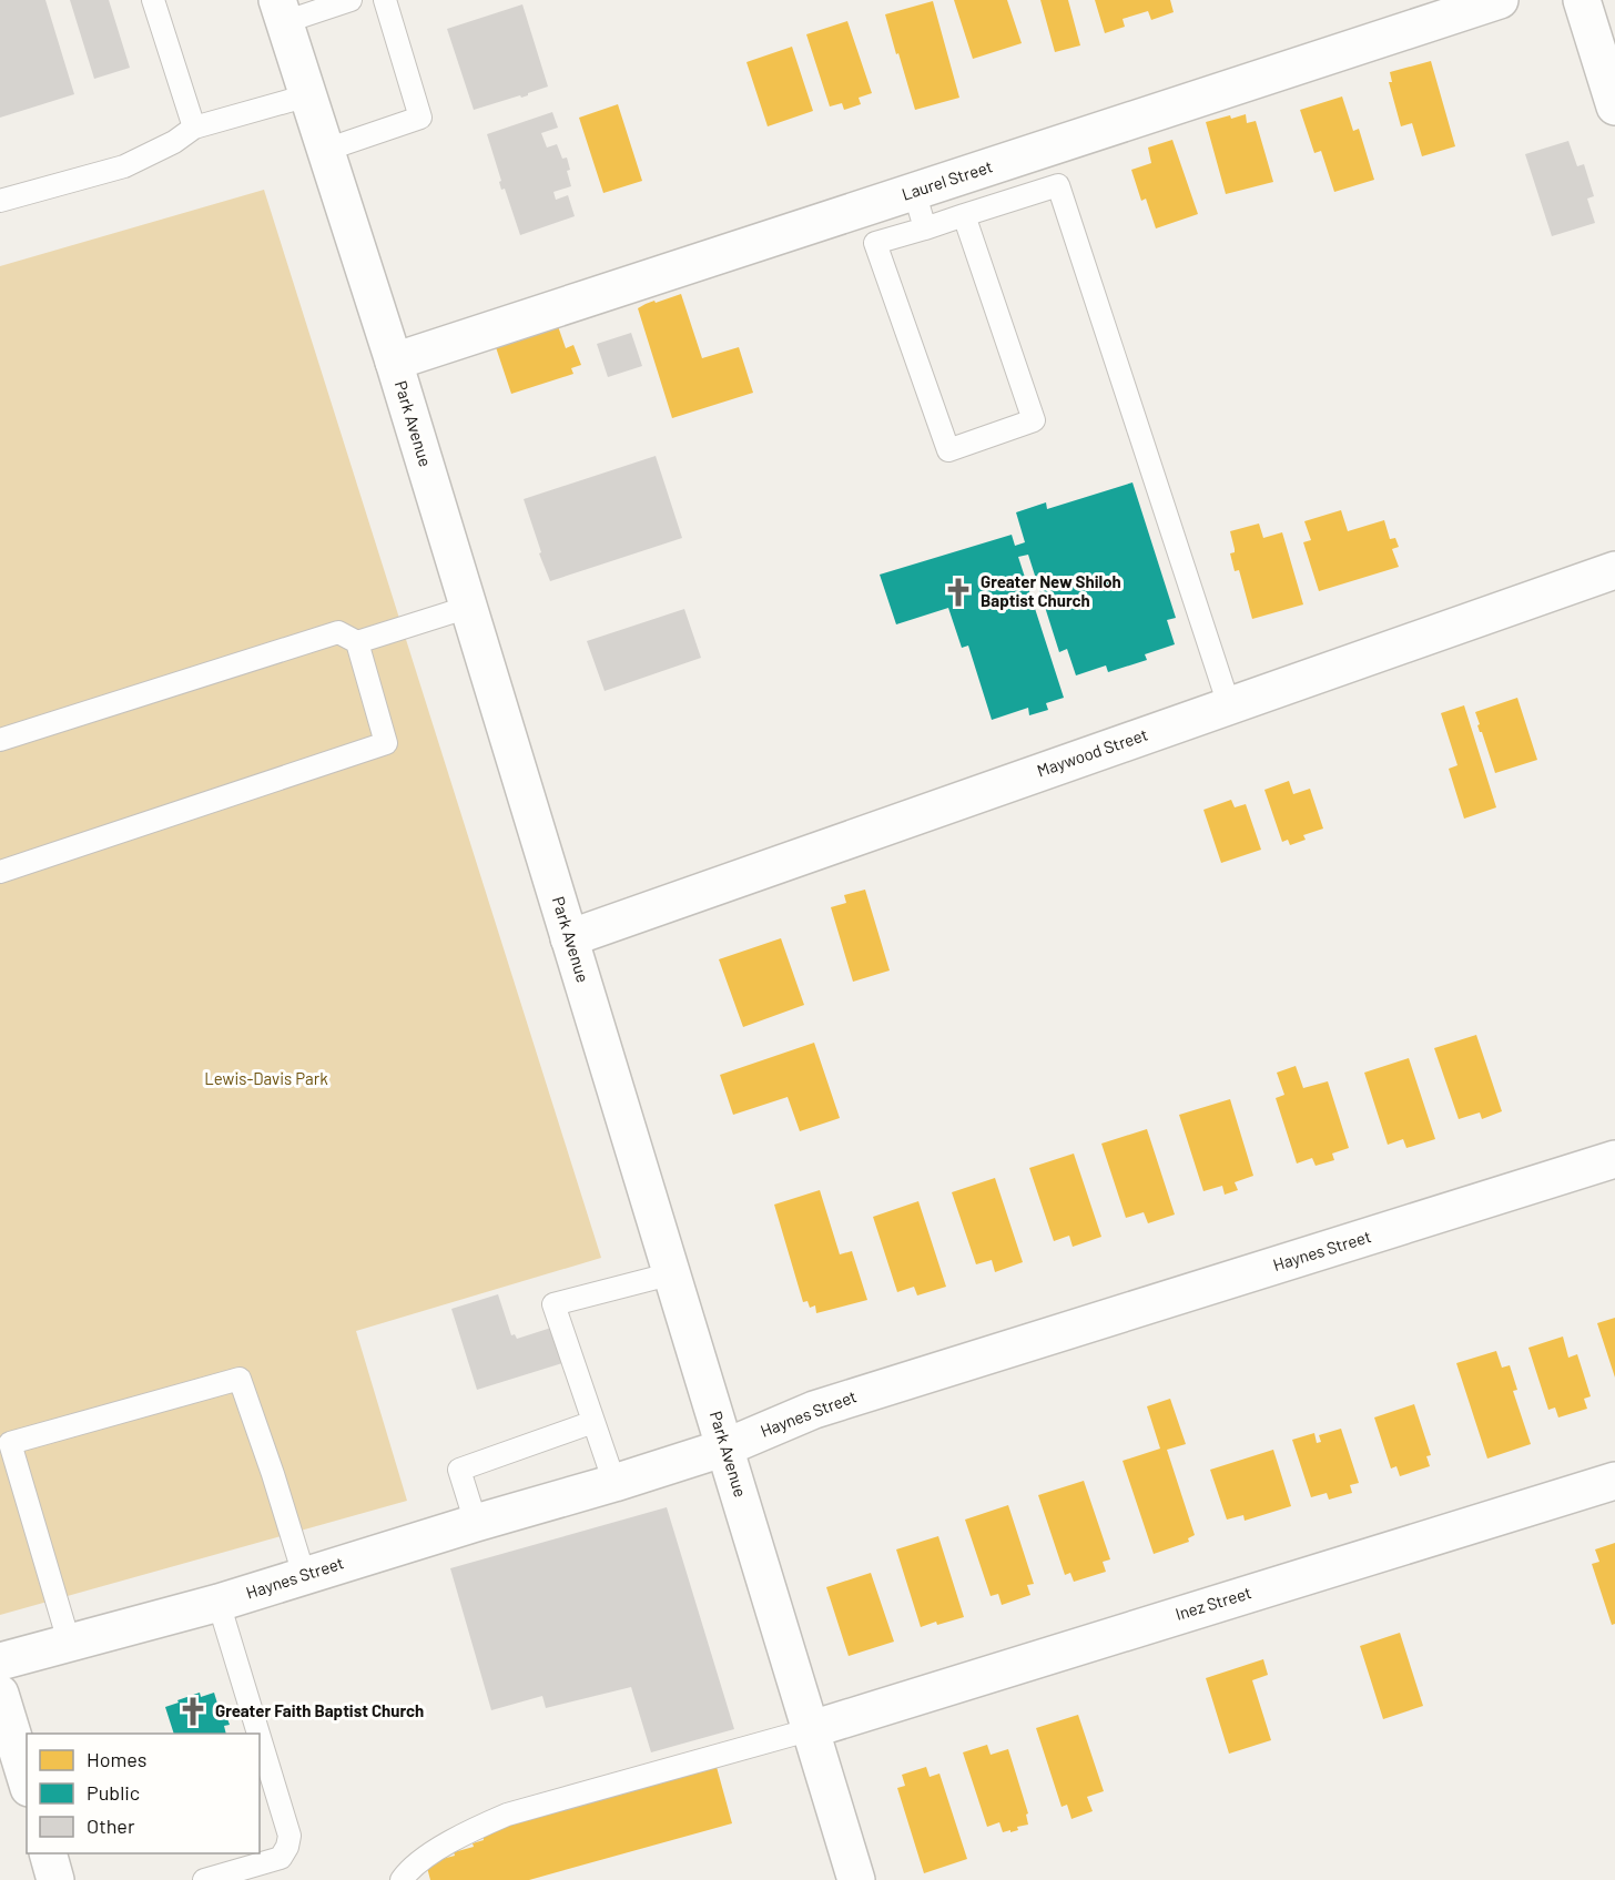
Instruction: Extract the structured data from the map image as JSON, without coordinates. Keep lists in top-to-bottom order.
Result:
{
  "streets": {
    "street": [
      "Laurel Street",
      "Park Avenue",
      "Maywood Street",
      "Haynes Street",
      "Inez Street"
    ]
  },
  "crossings": [
    ["Laurel Street", "Park Avenue"],
    ["Park Avenue", "Maywood Street"],
    ["Park Avenue", "Haynes Street"],
    ["Park Avenue", "Inez Street"]
  ],
  "parks": ["Lewis-Davis Park"],
  "places": {
    "church": ["Greater New Shiloh Baptist Church", "Greater Faith Baptist Church"]
  },
  "legend": ["Homes", "Public", "Other"]
}
